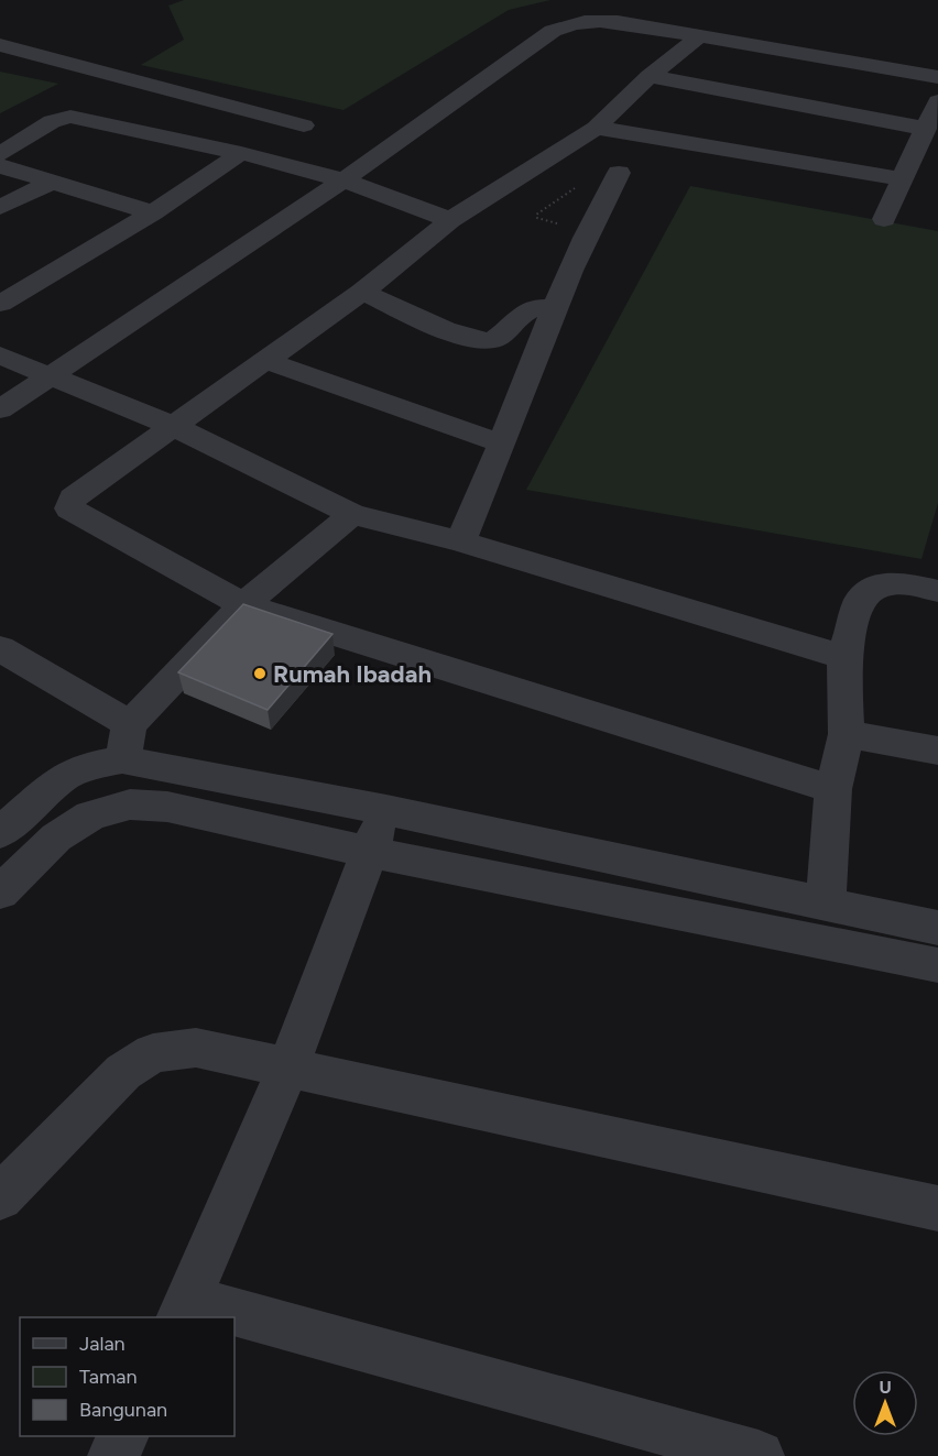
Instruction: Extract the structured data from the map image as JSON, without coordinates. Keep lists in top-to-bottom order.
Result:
{
  "places": ["Rumah Ibadah"],
  "legend": ["Jalan", "Taman", "Bangunan"],
  "north": "top"
}
